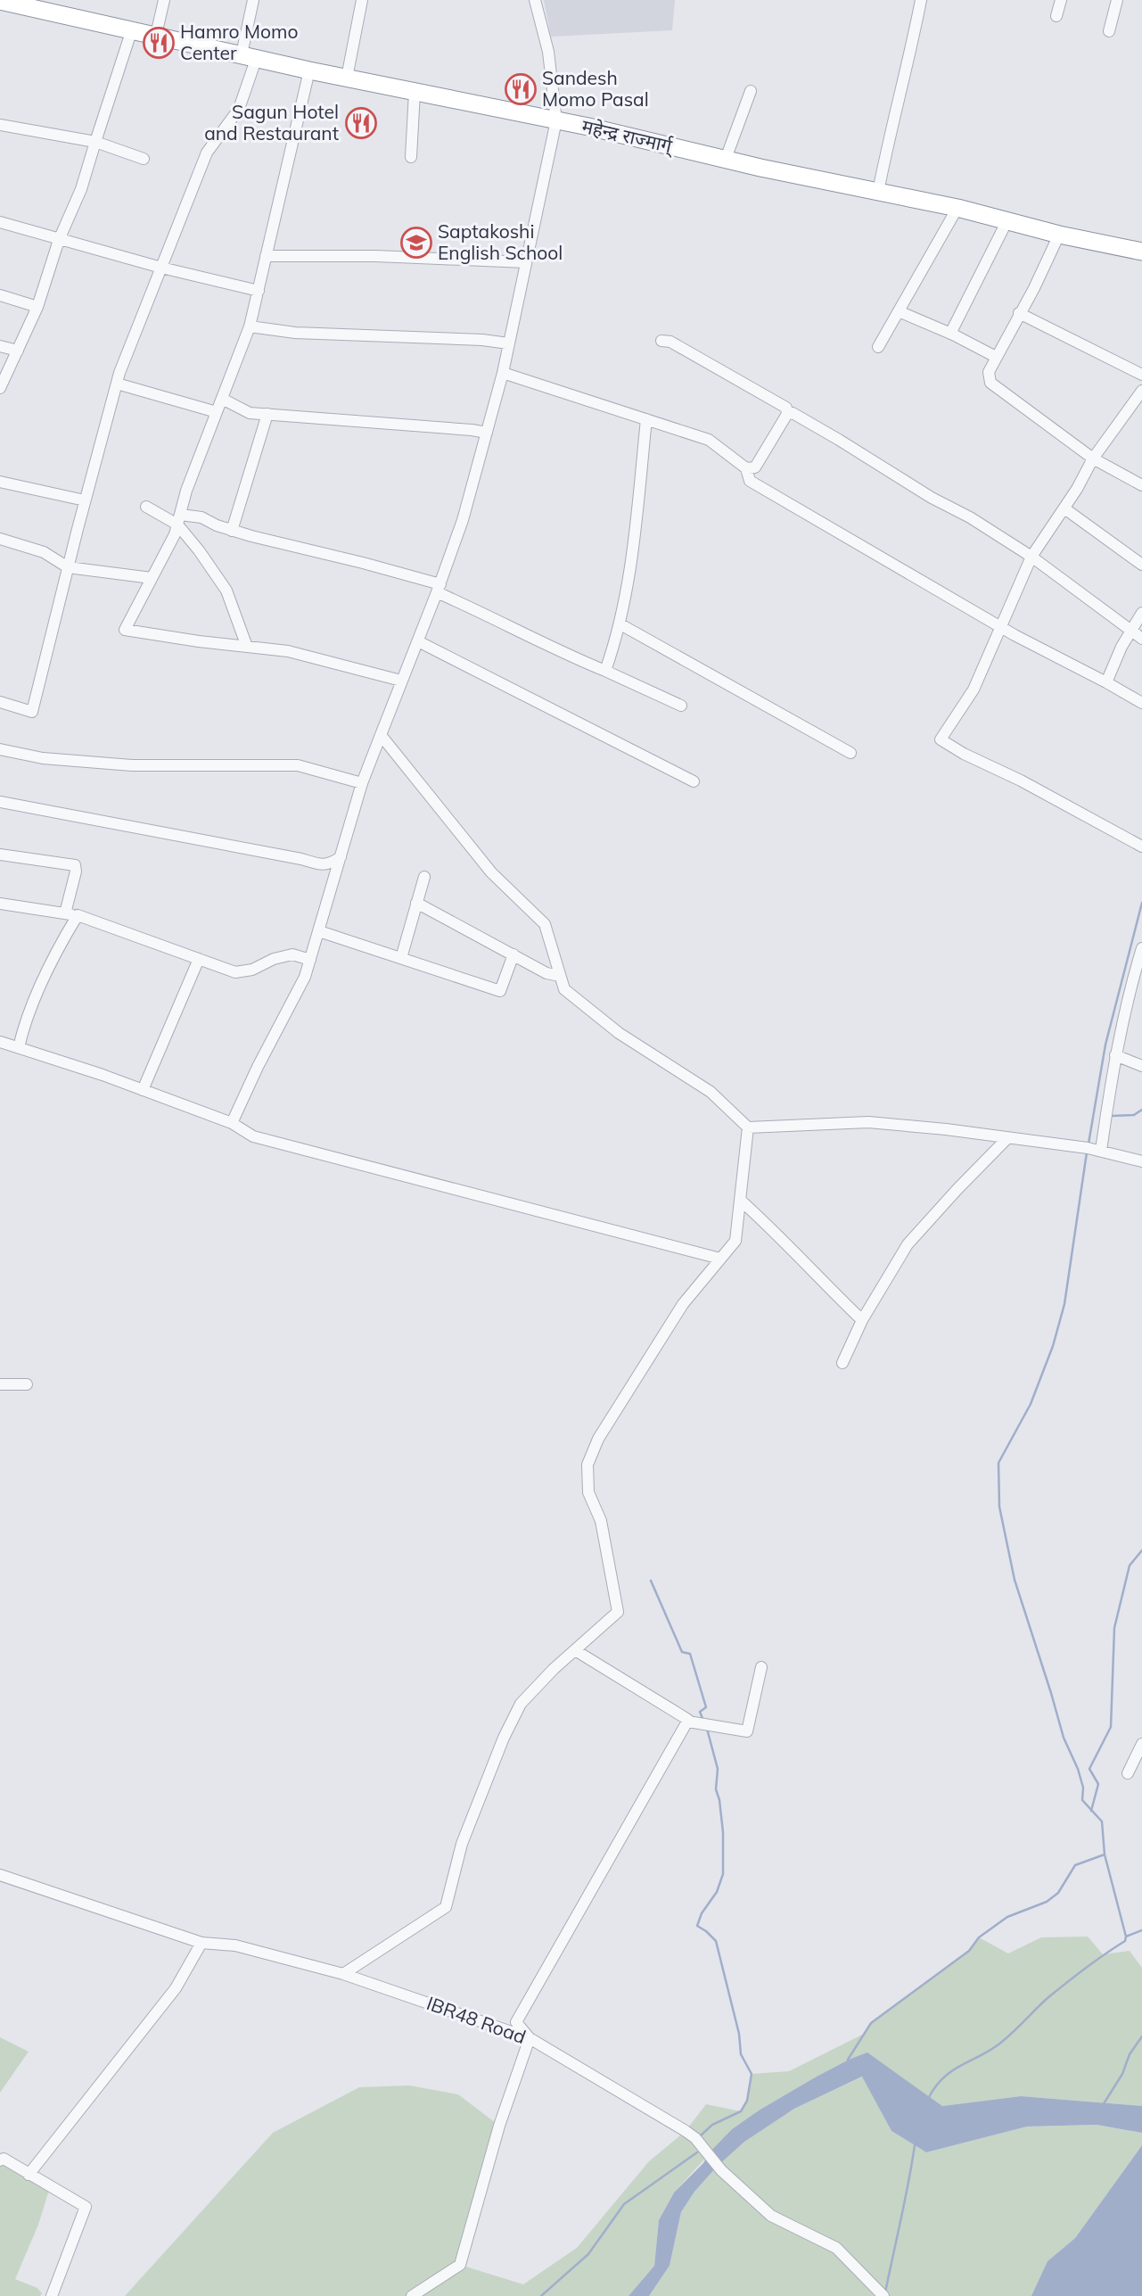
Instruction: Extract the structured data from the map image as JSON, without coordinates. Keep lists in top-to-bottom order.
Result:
{
  "streets": {
    "highway": ["महेन्द्र राज्मार्ग्"],
    "street": ["IBR48 Road"]
  },
  "places": {
    "restaurant": ["Hamro Momo Center", "Sandesh Momo Pasal", "Sagun Hotel and Restaurant"],
    "school or university": ["Saptakoshi English School"]
  }
}
